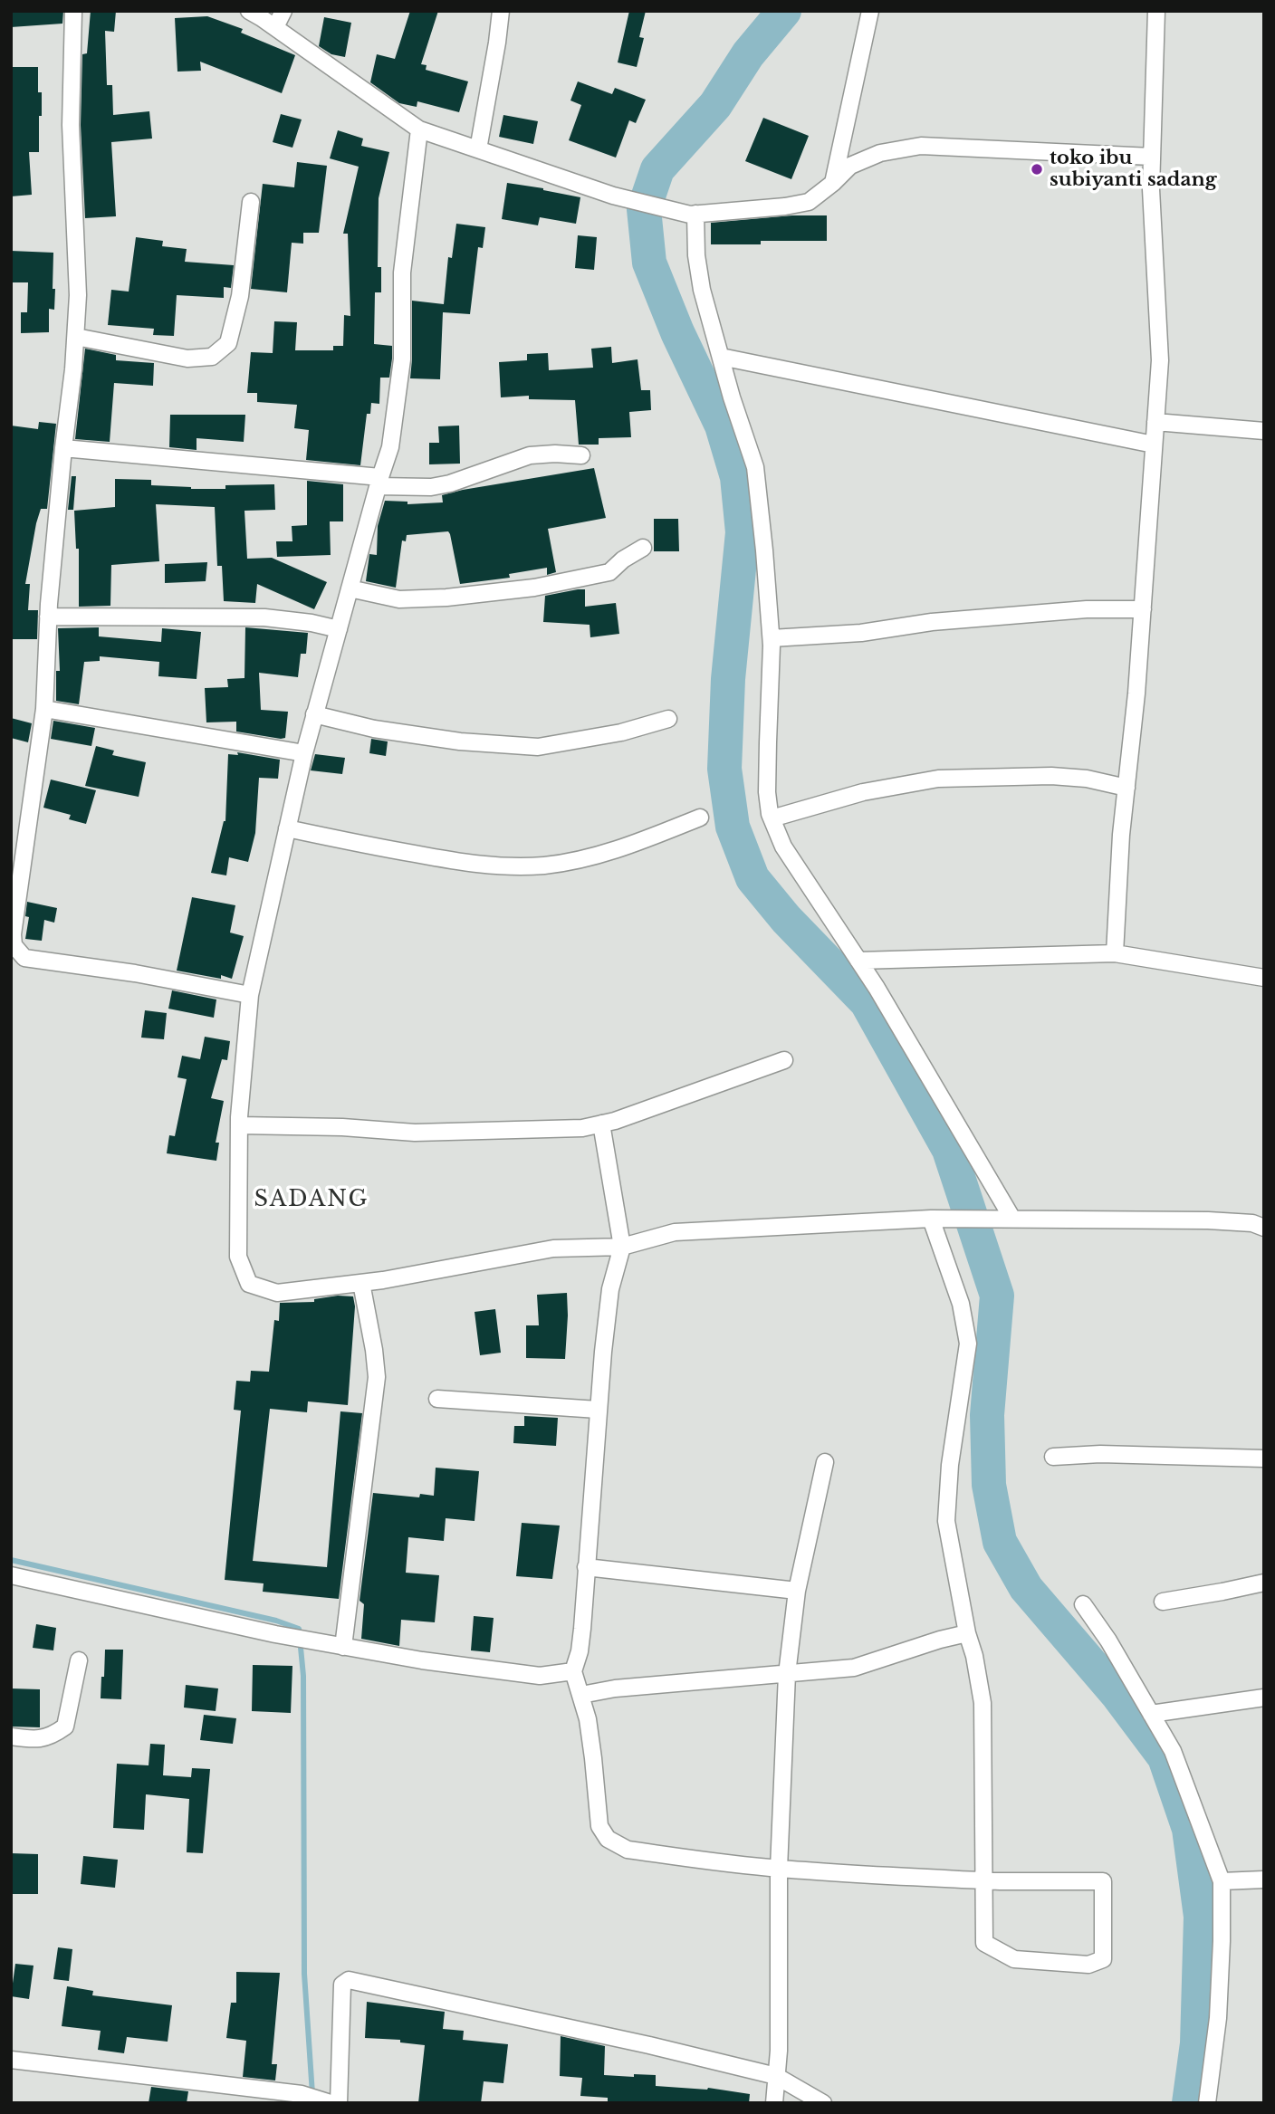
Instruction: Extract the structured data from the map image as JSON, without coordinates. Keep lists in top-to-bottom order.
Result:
{
  "districts": ["SADANG"],
  "places": ["toko ibu subiyanti sadang"]
}
